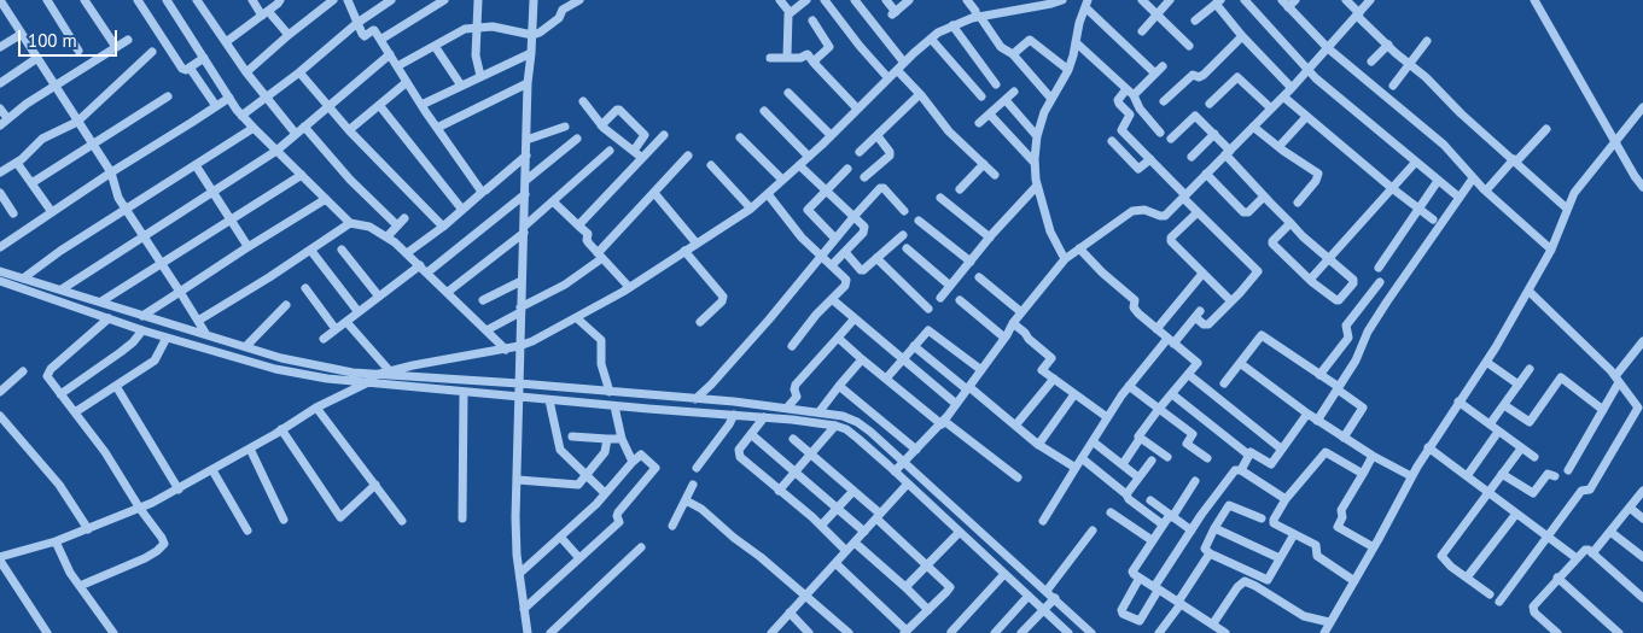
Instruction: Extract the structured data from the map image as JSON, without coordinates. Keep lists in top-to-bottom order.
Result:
{
  "scale_bar": "100 m"
}
